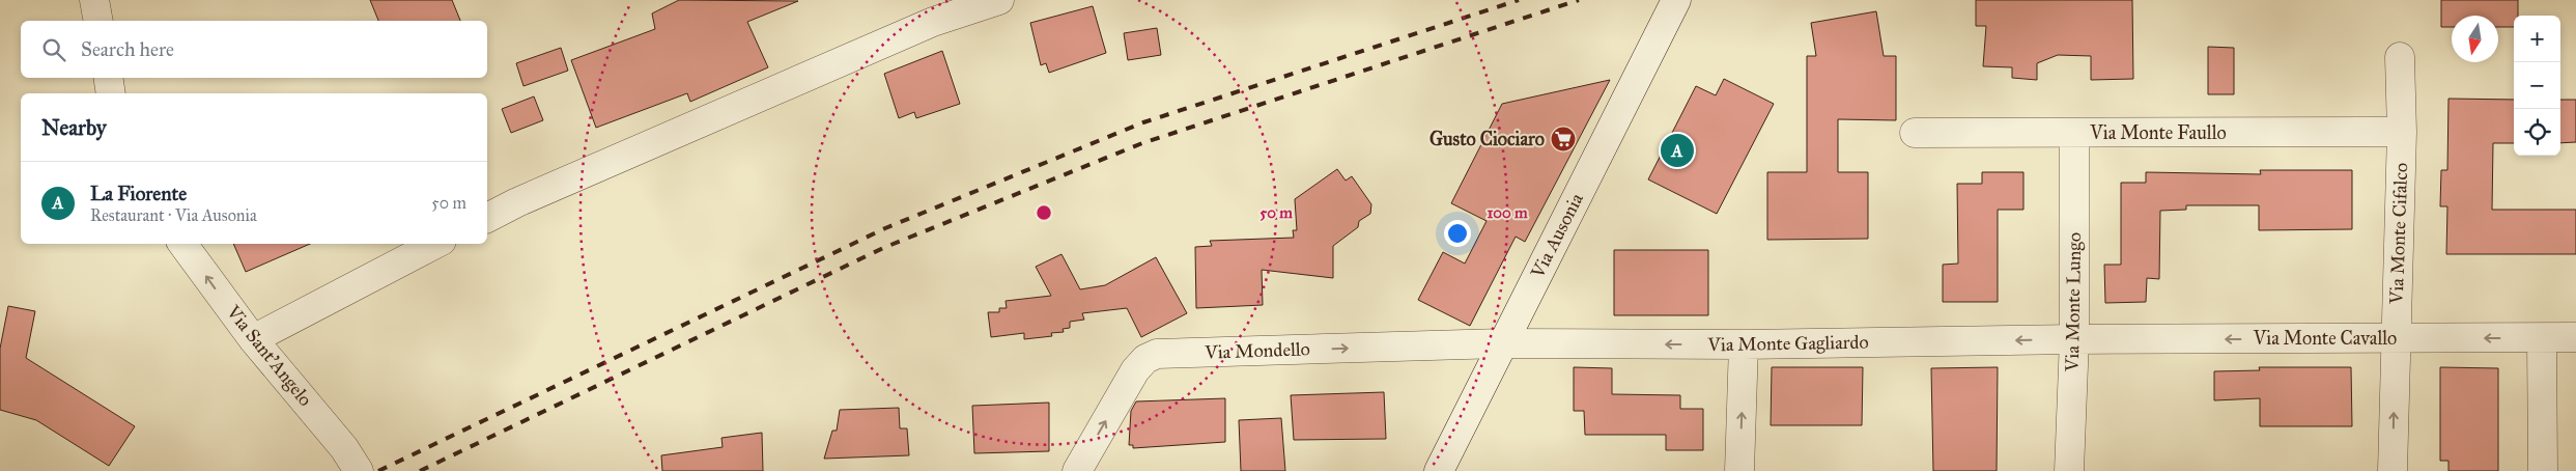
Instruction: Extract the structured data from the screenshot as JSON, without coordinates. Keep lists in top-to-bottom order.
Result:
{
  "streets": {
    "street": [
      "Via Monte Faullo",
      "Via Monte Cifalco",
      "Via Ausonia",
      "Via Monte Lungo",
      "Via Monte Cavallo",
      "Via Monte Gagliardo",
      "Via Mondello",
      "Via Sant'Angelo"
    ]
  },
  "crossings": [
    ["Via Monte Faullo", "Via Monte Cifalco"],
    ["Via Monte Faullo", "Via Monte Lungo"],
    ["Via Monte Cifalco", "Via Monte Cavallo"],
    ["Via Ausonia", "Via Monte Gagliardo"],
    ["Via Ausonia", "Via Mondello"],
    ["Via Monte Lungo", "Via Monte Cavallo"],
    ["Via Monte Lungo", "Via Monte Gagliardo"],
    ["Via Monte Cavallo", "Via Monte Gagliardo"],
    ["Via Monte Gagliardo", "Via Mondello"]
  ],
  "one_way": [
    "Via Monte Cavallo",
    "Via Monte Gagliardo",
    "Via Mondello",
    "Via Sant'Angelo"
  ],
  "places": {
    "supermarket": ["Gusto Ciociaro"]
  },
  "north": "bottom",
  "page": {
    "map_buttons": ["+", "−"],
    "search": "Search here",
    "heading": "Nearby",
    "pins": "A",
    "list": [
      {
        "mark": "A",
        "name": "La Fiorente",
        "note": "Restaurant · Via Ausonia",
        "value": "50 m"
      }
    ]
  },
  "rings": ["50 m", "100 m"]
}
